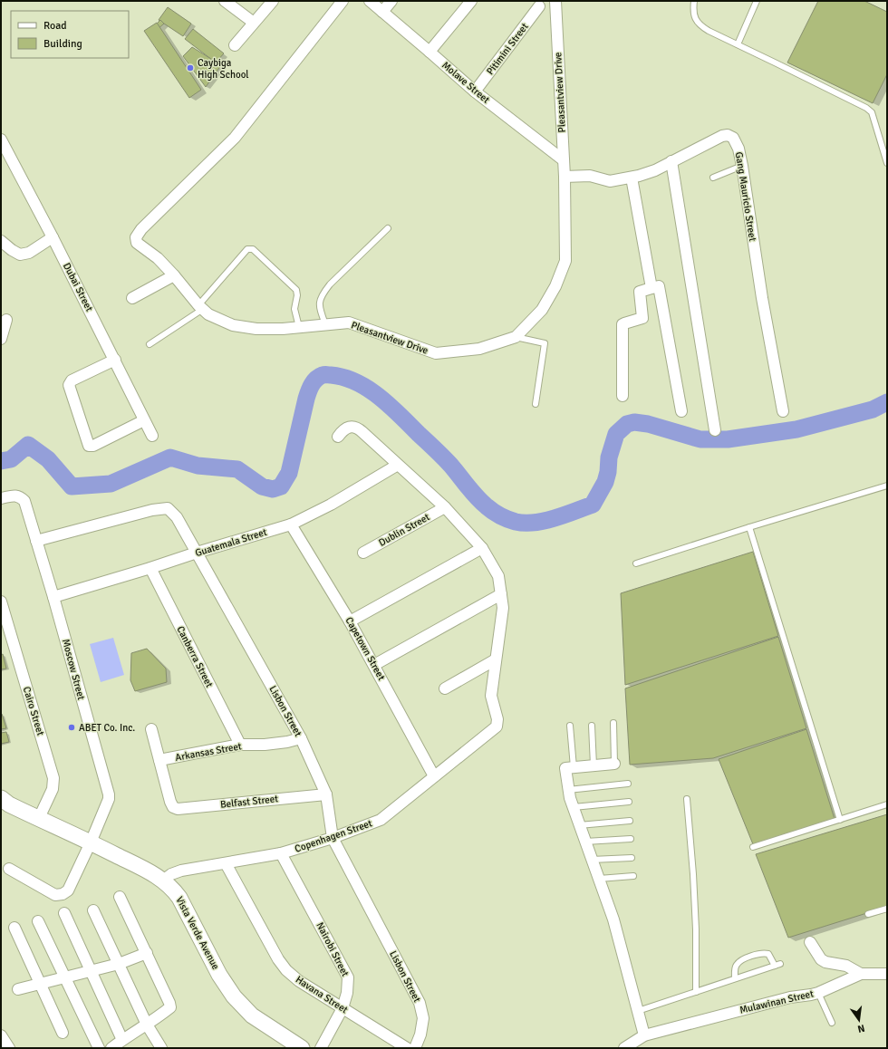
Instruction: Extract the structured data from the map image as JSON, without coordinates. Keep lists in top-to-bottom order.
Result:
{
  "streets": {
    "street": [
      "Pitimini Street",
      "Molave Street",
      "Pleasantview Drive",
      "Gang Mauricio Street",
      "Dubai Street",
      "Dublin Street",
      "Guatemala Street",
      "Capetown Street",
      "Canberra Street",
      "Moscow Street",
      "Cairo Street",
      "Lisbon Street",
      "Arkansas Street",
      "Belfast Street",
      "Copenhagen Street",
      "Vista Verde Avenue",
      "Nairobi Street",
      "Havana Street",
      "Mulawinan Street"
    ]
  },
  "crossings": [
    ["Pitimini Street", "Molave Street"],
    ["Molave Street", "Pleasantview Drive"],
    ["Pleasantview Drive", "Gang Mauricio Street"],
    ["Guatemala Street", "Capetown Street"],
    ["Guatemala Street", "Canberra Street"],
    ["Guatemala Street", "Moscow Street"],
    ["Guatemala Street", "Lisbon Street"],
    ["Capetown Street", "Copenhagen Street"],
    ["Canberra Street", "Arkansas Street"],
    ["Moscow Street", "Lisbon Street"],
    ["Moscow Street", "Vista Verde Avenue"],
    ["Cairo Street", "Vista Verde Avenue"],
    ["Lisbon Street", "Arkansas Street"],
    ["Lisbon Street", "Belfast Street"],
    ["Lisbon Street", "Copenhagen Street"],
    ["Arkansas Street", "Belfast Street"],
    ["Copenhagen Street", "Vista Verde Avenue"],
    ["Copenhagen Street", "Nairobi Street"],
    ["Copenhagen Street", "Havana Street"],
    ["Nairobi Street", "Havana Street"]
  ],
  "places": ["Caybiga High School", "ABET Co. Inc."],
  "legend": ["Road", "Building"],
  "north": "bottom"
}
